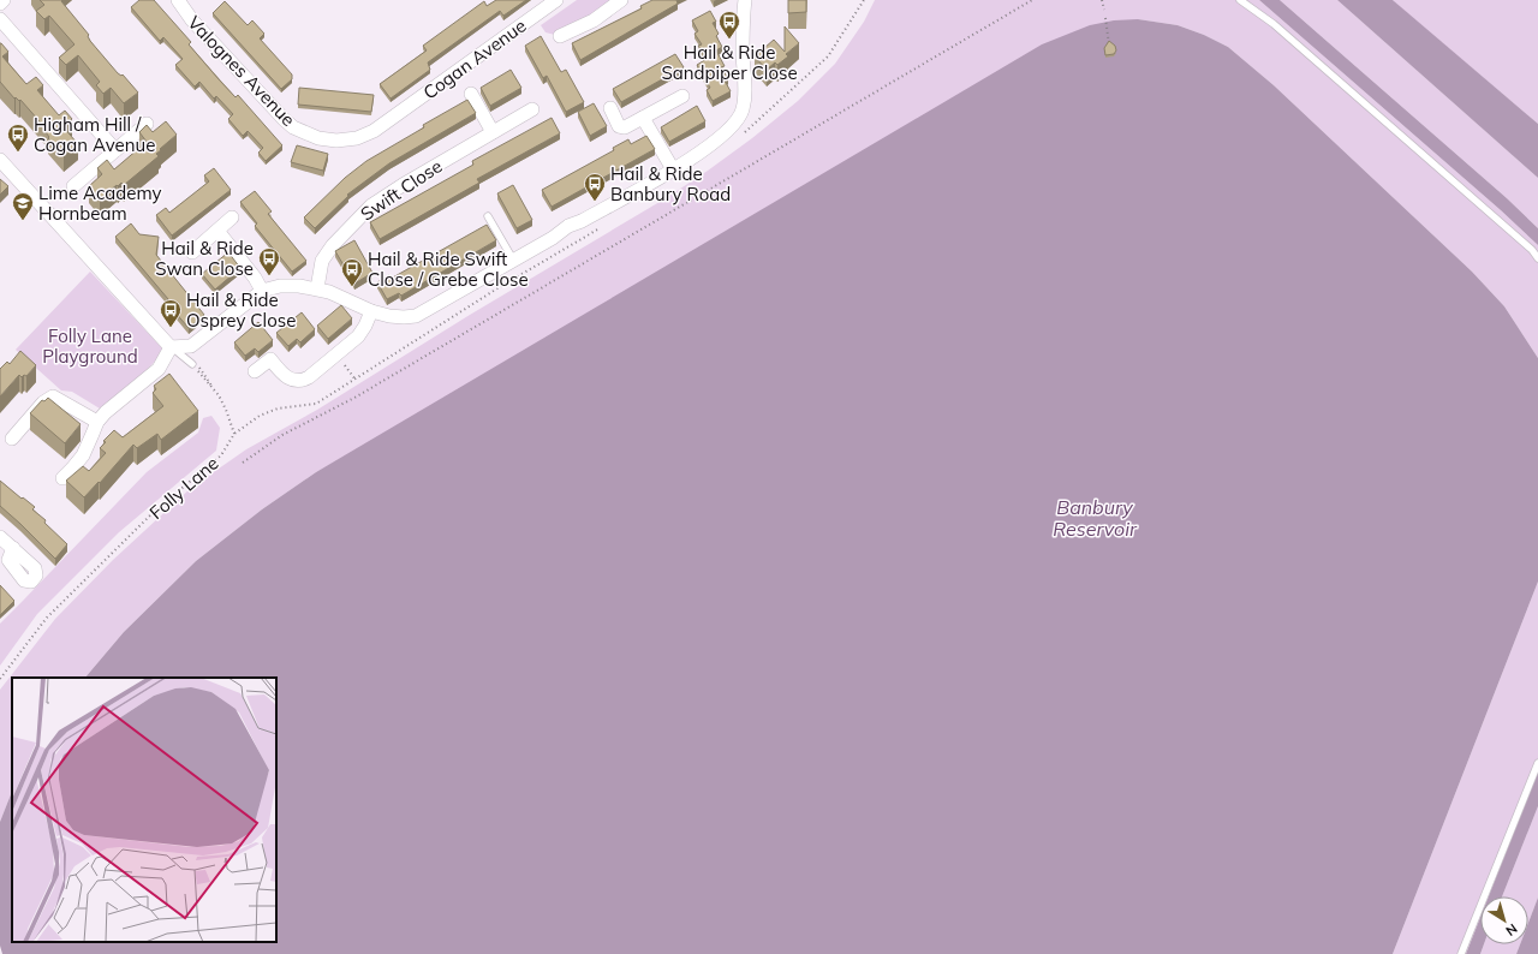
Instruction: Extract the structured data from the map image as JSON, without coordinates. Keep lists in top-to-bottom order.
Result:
{
  "streets": {
    "street": ["Cogan Avenue", "Valognes Avenue", "Swift Close"],
    "path": ["Folly Lane"]
  },
  "crossings": [
    ["Cogan Avenue", "Valognes Avenue"]
  ],
  "water": ["Banbury Reservoir"],
  "parks": ["Folly Lane Playground"],
  "places": {
    "bus stop": [
      "Hail & Ride Sandpiper Close",
      "Higham Hill / Cogan Avenue",
      "Hail & Ride Banbury Road",
      "Hail & Ride Swan Close",
      "Hail & Ride Swift Close / Grebe Close",
      "Hail & Ride Osprey Close"
    ],
    "school or university": ["Lime Academy Hornbeam"]
  },
  "north": "bottom right"
}
